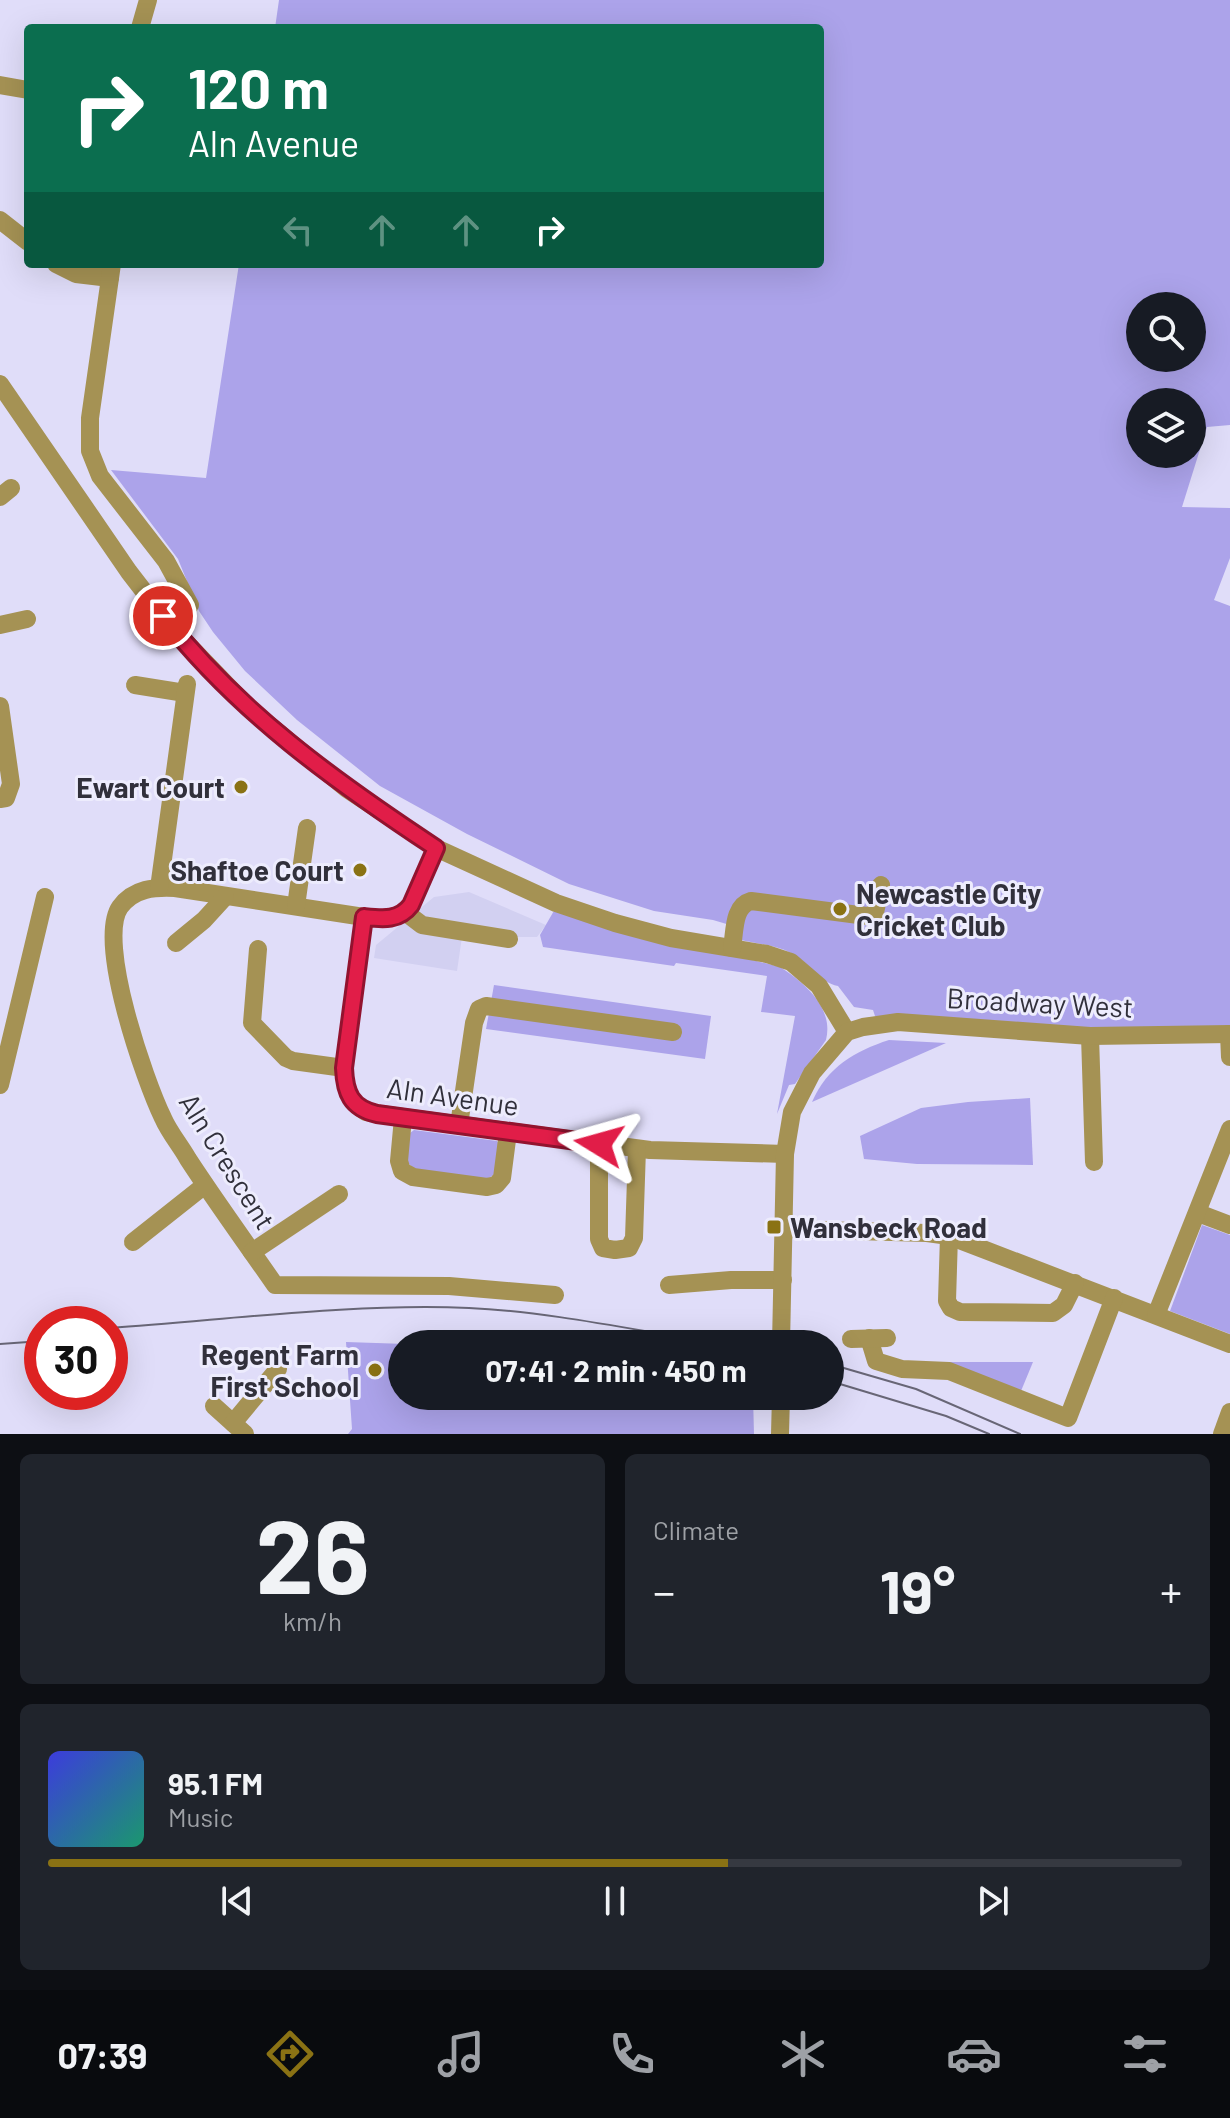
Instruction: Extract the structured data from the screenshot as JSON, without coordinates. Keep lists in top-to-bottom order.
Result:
{
  "streets": {
    "street": ["Broadway West", "Aln Avenue", "Aln Crescent"]
  },
  "places": {
    "other": [
      "Ewart Court",
      "Shaftoe Court",
      "Newcastle City Cricket Club",
      "Regent Farm First School"
    ],
    "transit": ["Wansbeck Road"]
  },
  "page": {
    "turn": ["120 m", "Aln Avenue"],
    "limit": "30",
    "trip": "07:41 · 2 min · 450 m",
    "tile": [
      ["26", "km/h"],
      "Climate"
    ],
    "heat": ["−", "19°", "+"],
    "song": ["95.1 FM", "Music"],
    "tabs": "07:39"
  }
}
